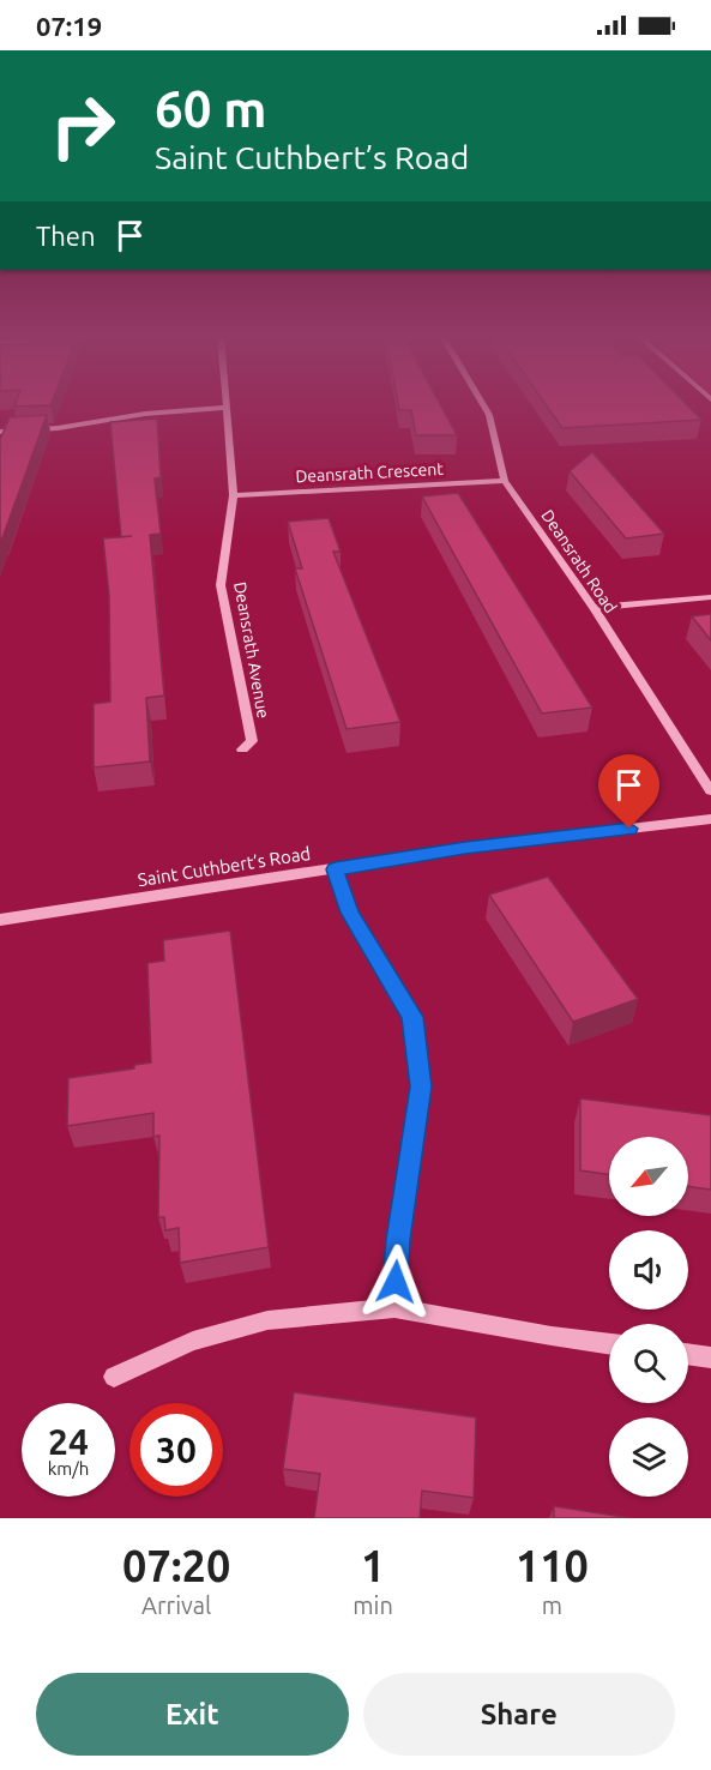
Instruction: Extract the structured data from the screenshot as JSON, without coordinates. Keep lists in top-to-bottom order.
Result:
{
  "streets": {
    "street": [
      "Deansrath Crescent",
      "Deansrath Road",
      "Deansrath Avenue",
      "Saint Cuthbert’s Road"
    ]
  },
  "crossings": [
    ["Deansrath Crescent", "Deansrath Road"],
    ["Deansrath Crescent", "Deansrath Avenue"]
  ],
  "north": "bottom left",
  "page": {
    "status": "07:19",
    "turn": ["60 m", "Saint Cuthbert’s Road"],
    "then": "Then",
    "speed": "24 km/h",
    "limit": "30",
    "eta": [
      "07:20",
      "Arrival",
      "1",
      "min",
      "110",
      "m"
    ],
    "buttons": ["Exit", "Share"]
  }
}
